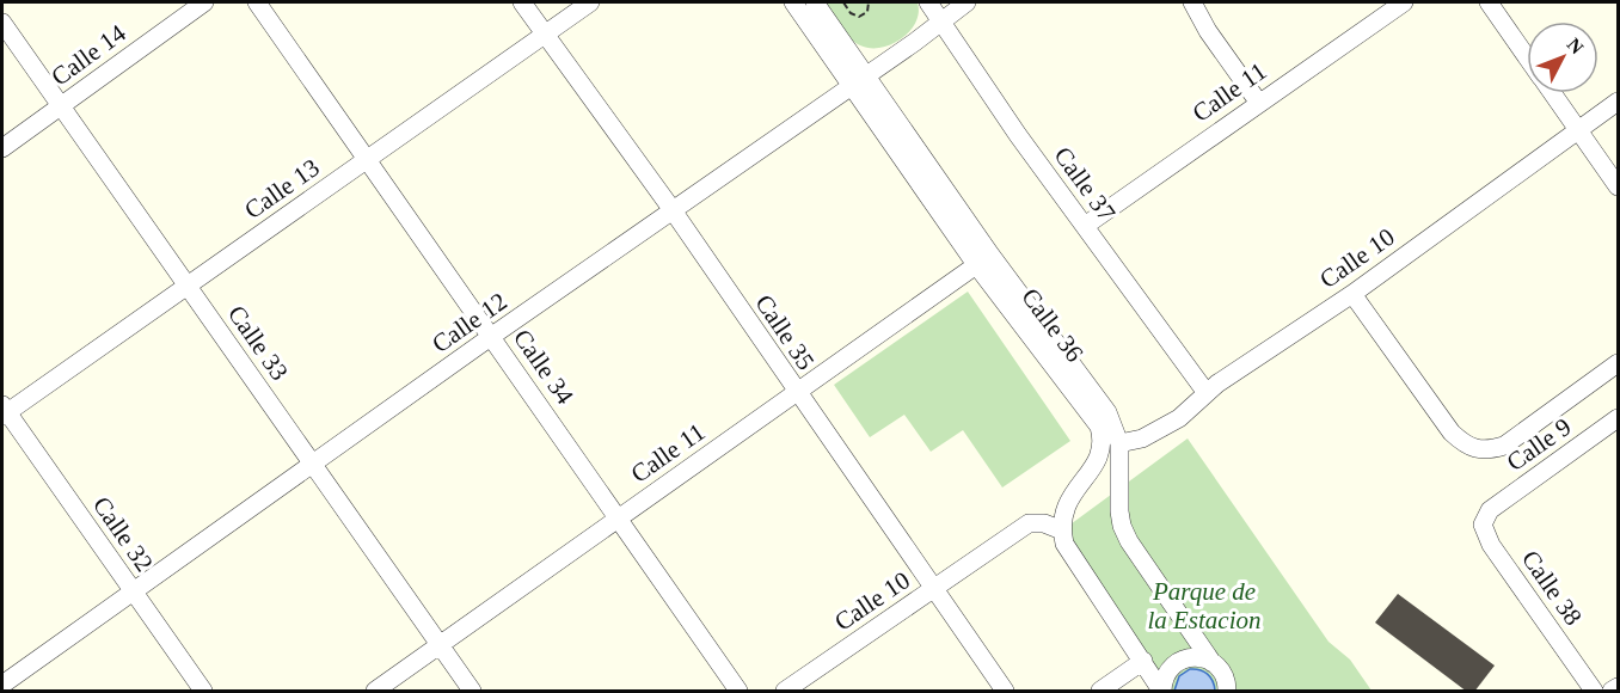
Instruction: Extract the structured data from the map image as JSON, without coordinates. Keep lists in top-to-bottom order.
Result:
{
  "streets": {
    "street": [
      "Calle 14",
      "Calle 11",
      "Calle 37",
      "Calle 13",
      "Calle 10",
      "Calle 12",
      "Calle 36",
      "Calle 35",
      "Calle 33",
      "Calle 34",
      "Calle 9",
      "Calle 32",
      "Calle 38"
    ]
  },
  "crossings": [
    ["Calle 14", "Calle 33"],
    ["Calle 11", "Calle 37"],
    ["Calle 11", "Calle 36"],
    ["Calle 11", "Calle 35"],
    ["Calle 11", "Calle 33"],
    ["Calle 11", "Calle 34"],
    ["Calle 37", "Calle 10"],
    ["Calle 37", "Calle 12"],
    ["Calle 13", "Calle 35"],
    ["Calle 13", "Calle 33"],
    ["Calle 13", "Calle 34"],
    ["Calle 13", "Calle 32"],
    ["Calle 10", "Calle 36"],
    ["Calle 10", "Calle 35"],
    ["Calle 12", "Calle 36"],
    ["Calle 12", "Calle 35"],
    ["Calle 12", "Calle 33"],
    ["Calle 12", "Calle 34"],
    ["Calle 12", "Calle 32"],
    ["Calle 9", "Calle 38"]
  ],
  "parks": ["Parque de la Estacion"],
  "north": "top right"
}
